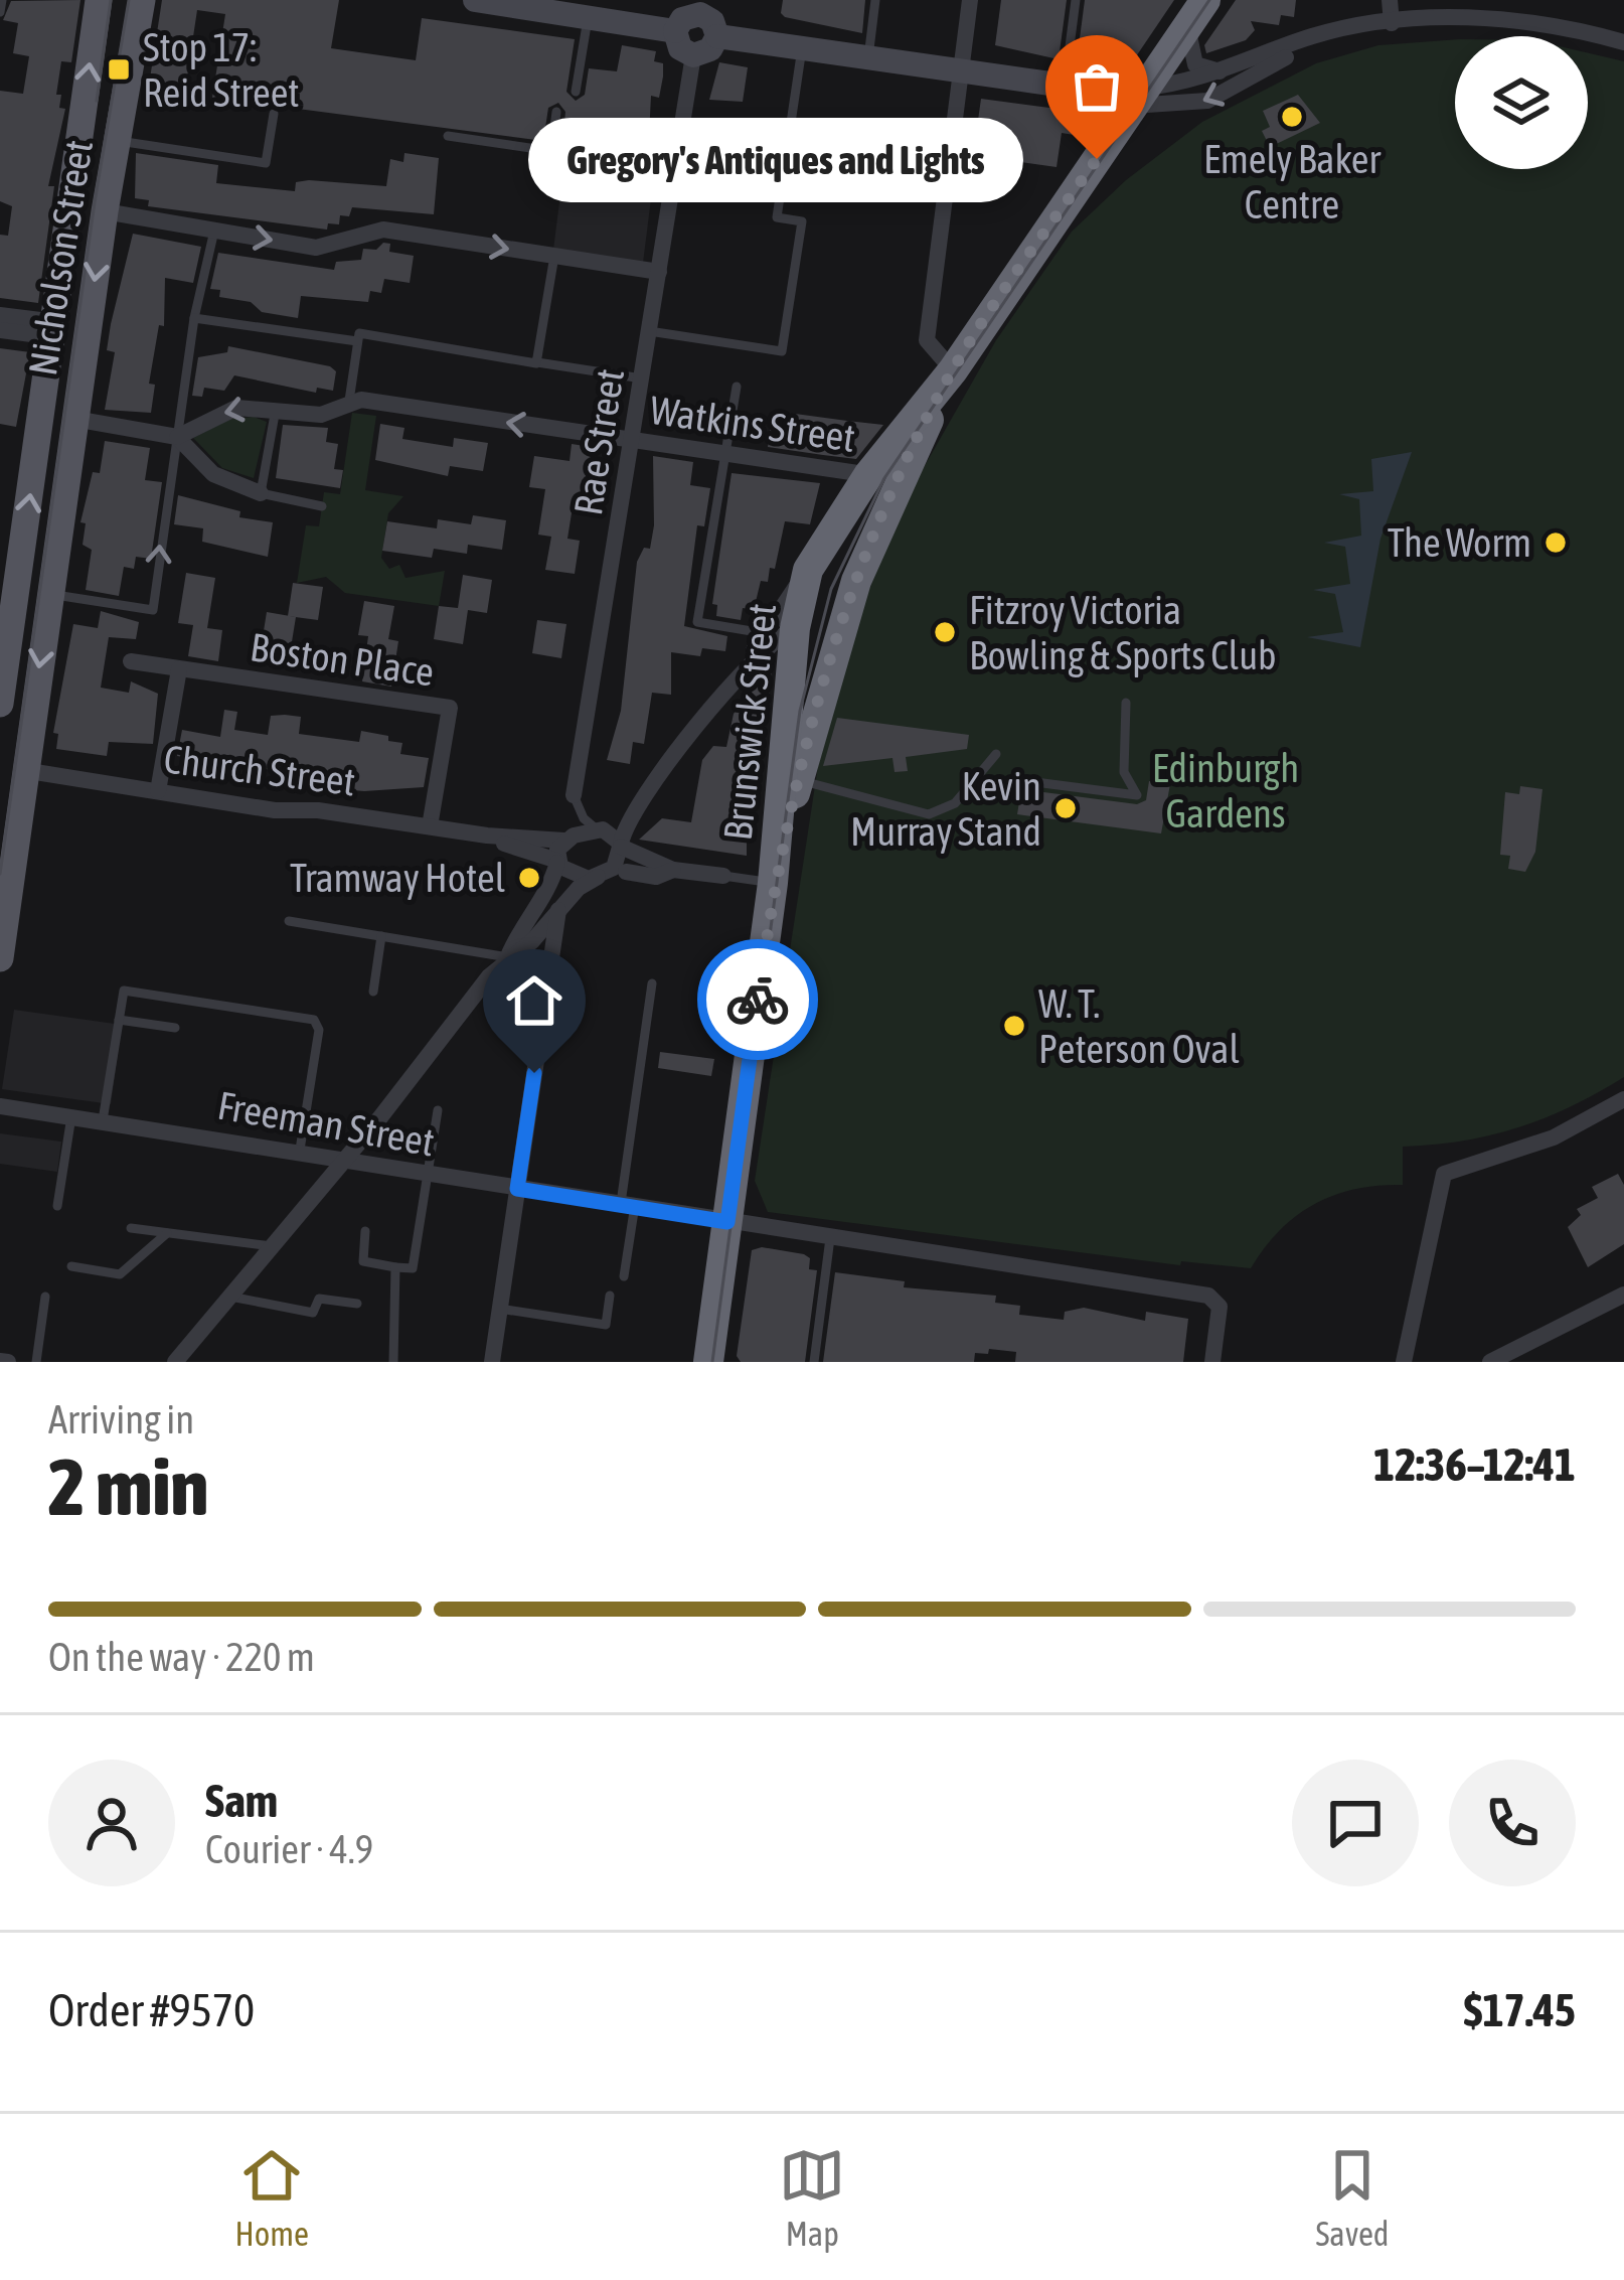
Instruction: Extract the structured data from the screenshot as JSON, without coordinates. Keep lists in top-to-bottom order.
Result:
{
  "streets": {
    "highway": ["Brunswick Street"],
    "main road": ["Nicholson Street"],
    "street": [
      "Watkins Street",
      "Rae Street",
      "Boston Place",
      "Church Street",
      "Freeman Street"
    ]
  },
  "crossings": [
    ["Nicholson Street", "Church Street"],
    ["Watkins Street", "Rae Street"],
    ["Watkins Street", "Brunswick Street"],
    ["Rae Street", "Church Street"],
    ["Boston Place", "Church Street"],
    ["Brunswick Street", "Freeman Street"]
  ],
  "one_way": ["Watkins Street"],
  "parks": ["Edinburgh Gardens"],
  "places": {
    "transit": ["Stop 17: Reid Street"],
    "other": [
      "Emely Baker Centre",
      "Gregory's Antiques and Lights",
      "The Worm",
      "Fitzroy Victoria Bowling & Sports Club",
      "Kevin Murray Stand",
      "Tramway Hotel",
      "W. T. Peterson Oval"
    ]
  },
  "page": {
    "bubble": "Gregory's Antiques and Lights",
    "heading": ["2 min", "Arriving in", "12:36–12:41"],
    "panel": [
      "Sam",
      "Courier · 4.9",
      "Order #9570",
      "$17.45"
    ],
    "bar": "On the way · 220 m",
    "tabs": ["Home", "Map", "Saved"]
  }
}
